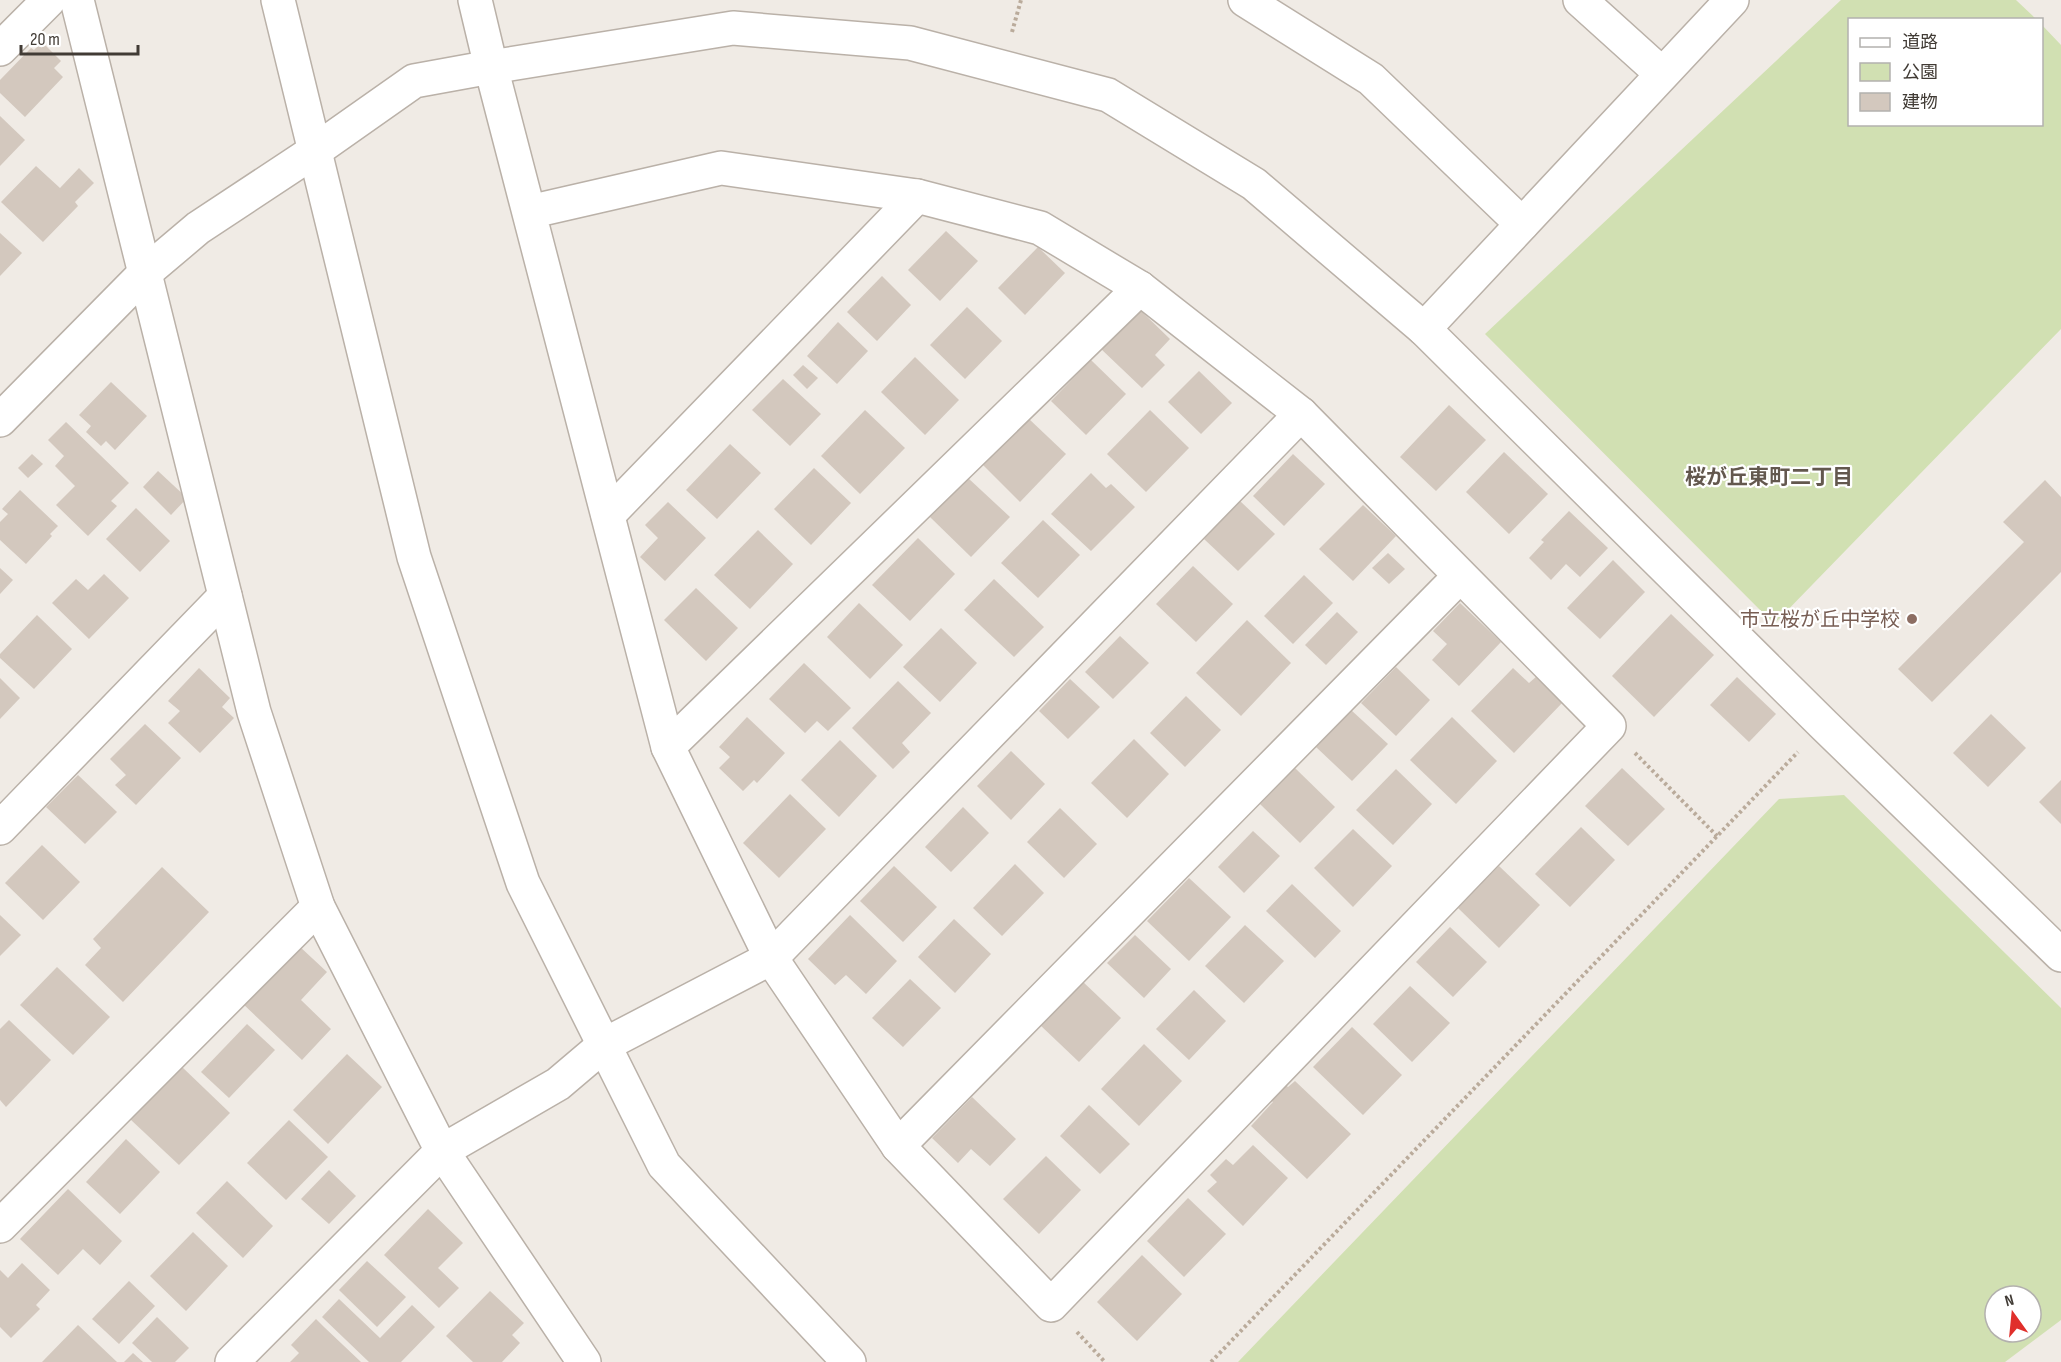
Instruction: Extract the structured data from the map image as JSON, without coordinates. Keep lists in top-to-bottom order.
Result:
{
  "districts": ["桜が丘東町二丁目"],
  "places": ["市立桜が丘中学校"],
  "legend": ["道路", "公園", "建物"],
  "scale_bar": "20 m",
  "north": "top"
}
